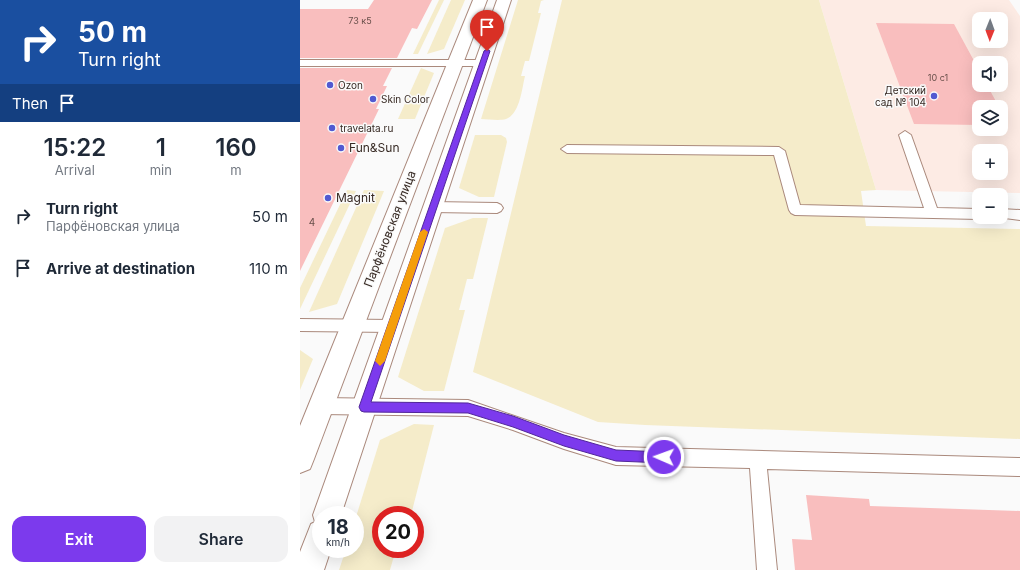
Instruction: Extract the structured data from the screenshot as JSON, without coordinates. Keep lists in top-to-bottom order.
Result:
{
  "streets": {
    "street": ["Парфёновская улица"]
  },
  "places": [
    "Ozon",
    "Детский сад № 104",
    "Skin Color",
    "travelata.ru",
    "Fun&Sun",
    "Magnit"
  ],
  "house_numbers": ["73 к5", "10 с1", "4"],
  "north": "bottom",
  "page": {
    "turn": ["50 m", "Turn right"],
    "map_buttons": ["+", "−"],
    "then": "Then",
    "eta": [
      "15:22",
      "Arrival",
      "1",
      "min",
      "160",
      "m"
    ],
    "list": [
      {
        "name": "Turn right",
        "note": "Парфёновская улица",
        "value": "50 m"
      },
      {
        "name": "Arrive at destination",
        "value": "110 m"
      }
    ],
    "speed": "18 km/h",
    "limit": "20",
    "buttons": ["Exit", "Share"]
  }
}
